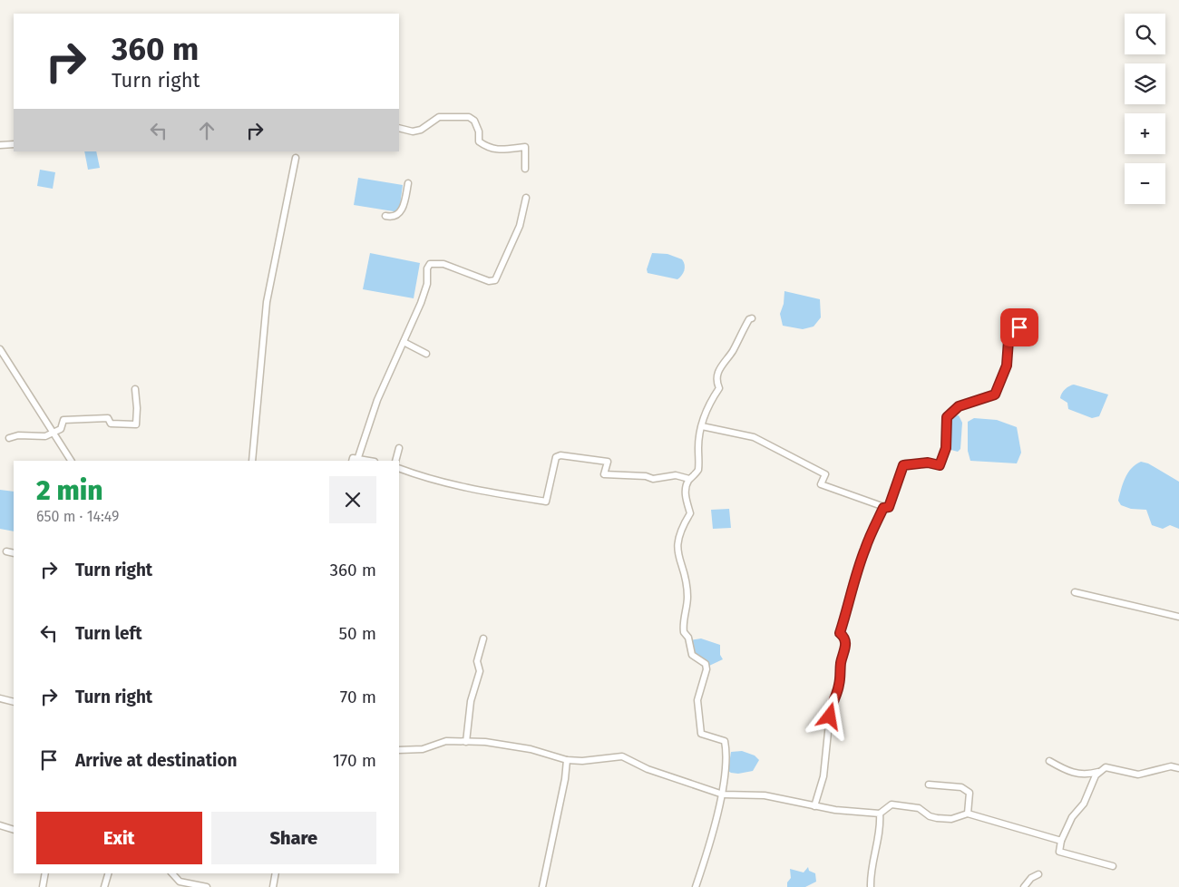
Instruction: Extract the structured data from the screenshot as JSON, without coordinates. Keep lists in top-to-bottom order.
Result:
{
  "page": {
    "map_buttons": ["+", "−"],
    "turn": ["360 m", "Turn right"],
    "heading": ["2 min", "650 m · 14:49"],
    "list": [
      {
        "name": "Turn right",
        "value": "360 m"
      },
      {
        "name": "Turn left",
        "value": "50 m"
      },
      {
        "name": "Turn right",
        "value": "70 m"
      },
      {
        "name": "Arrive at destination",
        "value": "170 m"
      }
    ],
    "buttons": ["Exit", "Share"]
  }
}
